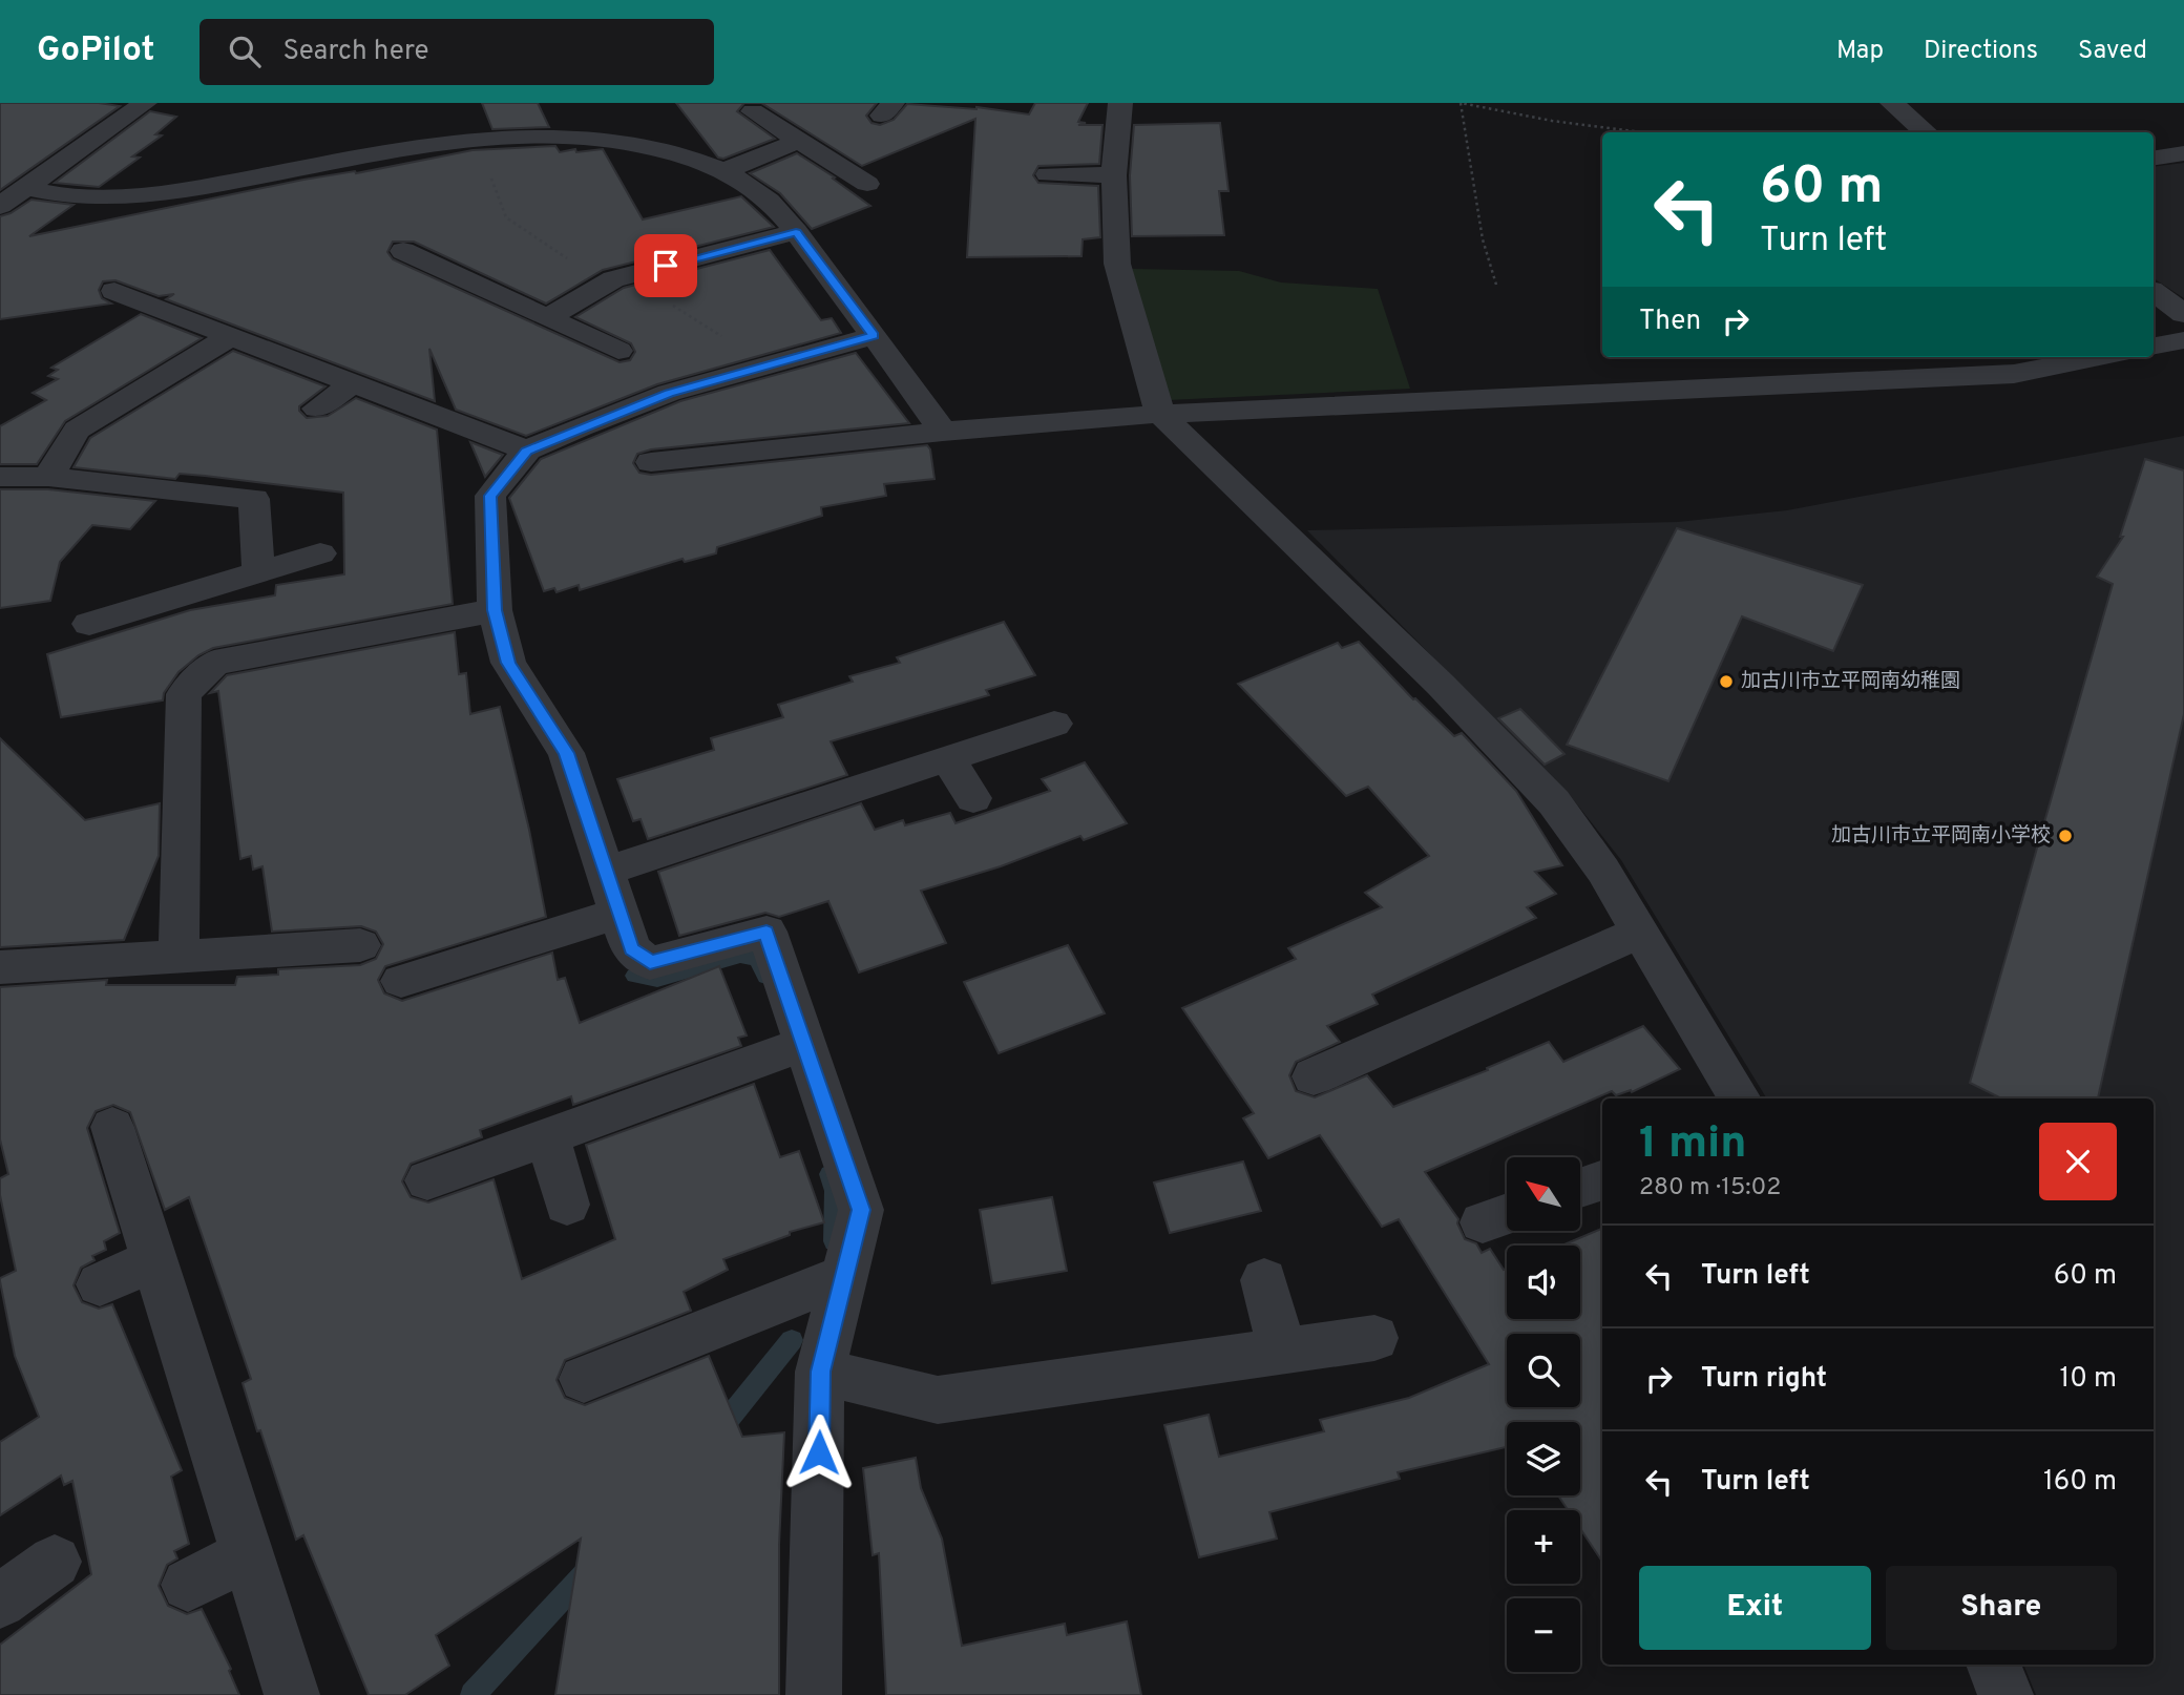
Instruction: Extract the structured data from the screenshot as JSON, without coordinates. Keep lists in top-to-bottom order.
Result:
{
  "places": ["加古川市立平岡南幼稚園", "加古川市立平岡南小学校"],
  "north": "top left",
  "page": {
    "header": "GoPilot",
    "search": "Search here",
    "nav": ["Map", "Directions", "Saved"],
    "turn": ["60 m", "Turn left"],
    "then": "Then",
    "heading": ["1 min", "280 m · 15:02"],
    "map_buttons": ["+", "−"],
    "list": [
      {
        "name": "Turn left",
        "value": "60 m"
      },
      {
        "name": "Turn right",
        "value": "10 m"
      },
      {
        "name": "Turn left",
        "value": "160 m"
      }
    ],
    "buttons": ["Exit", "Share"]
  }
}
